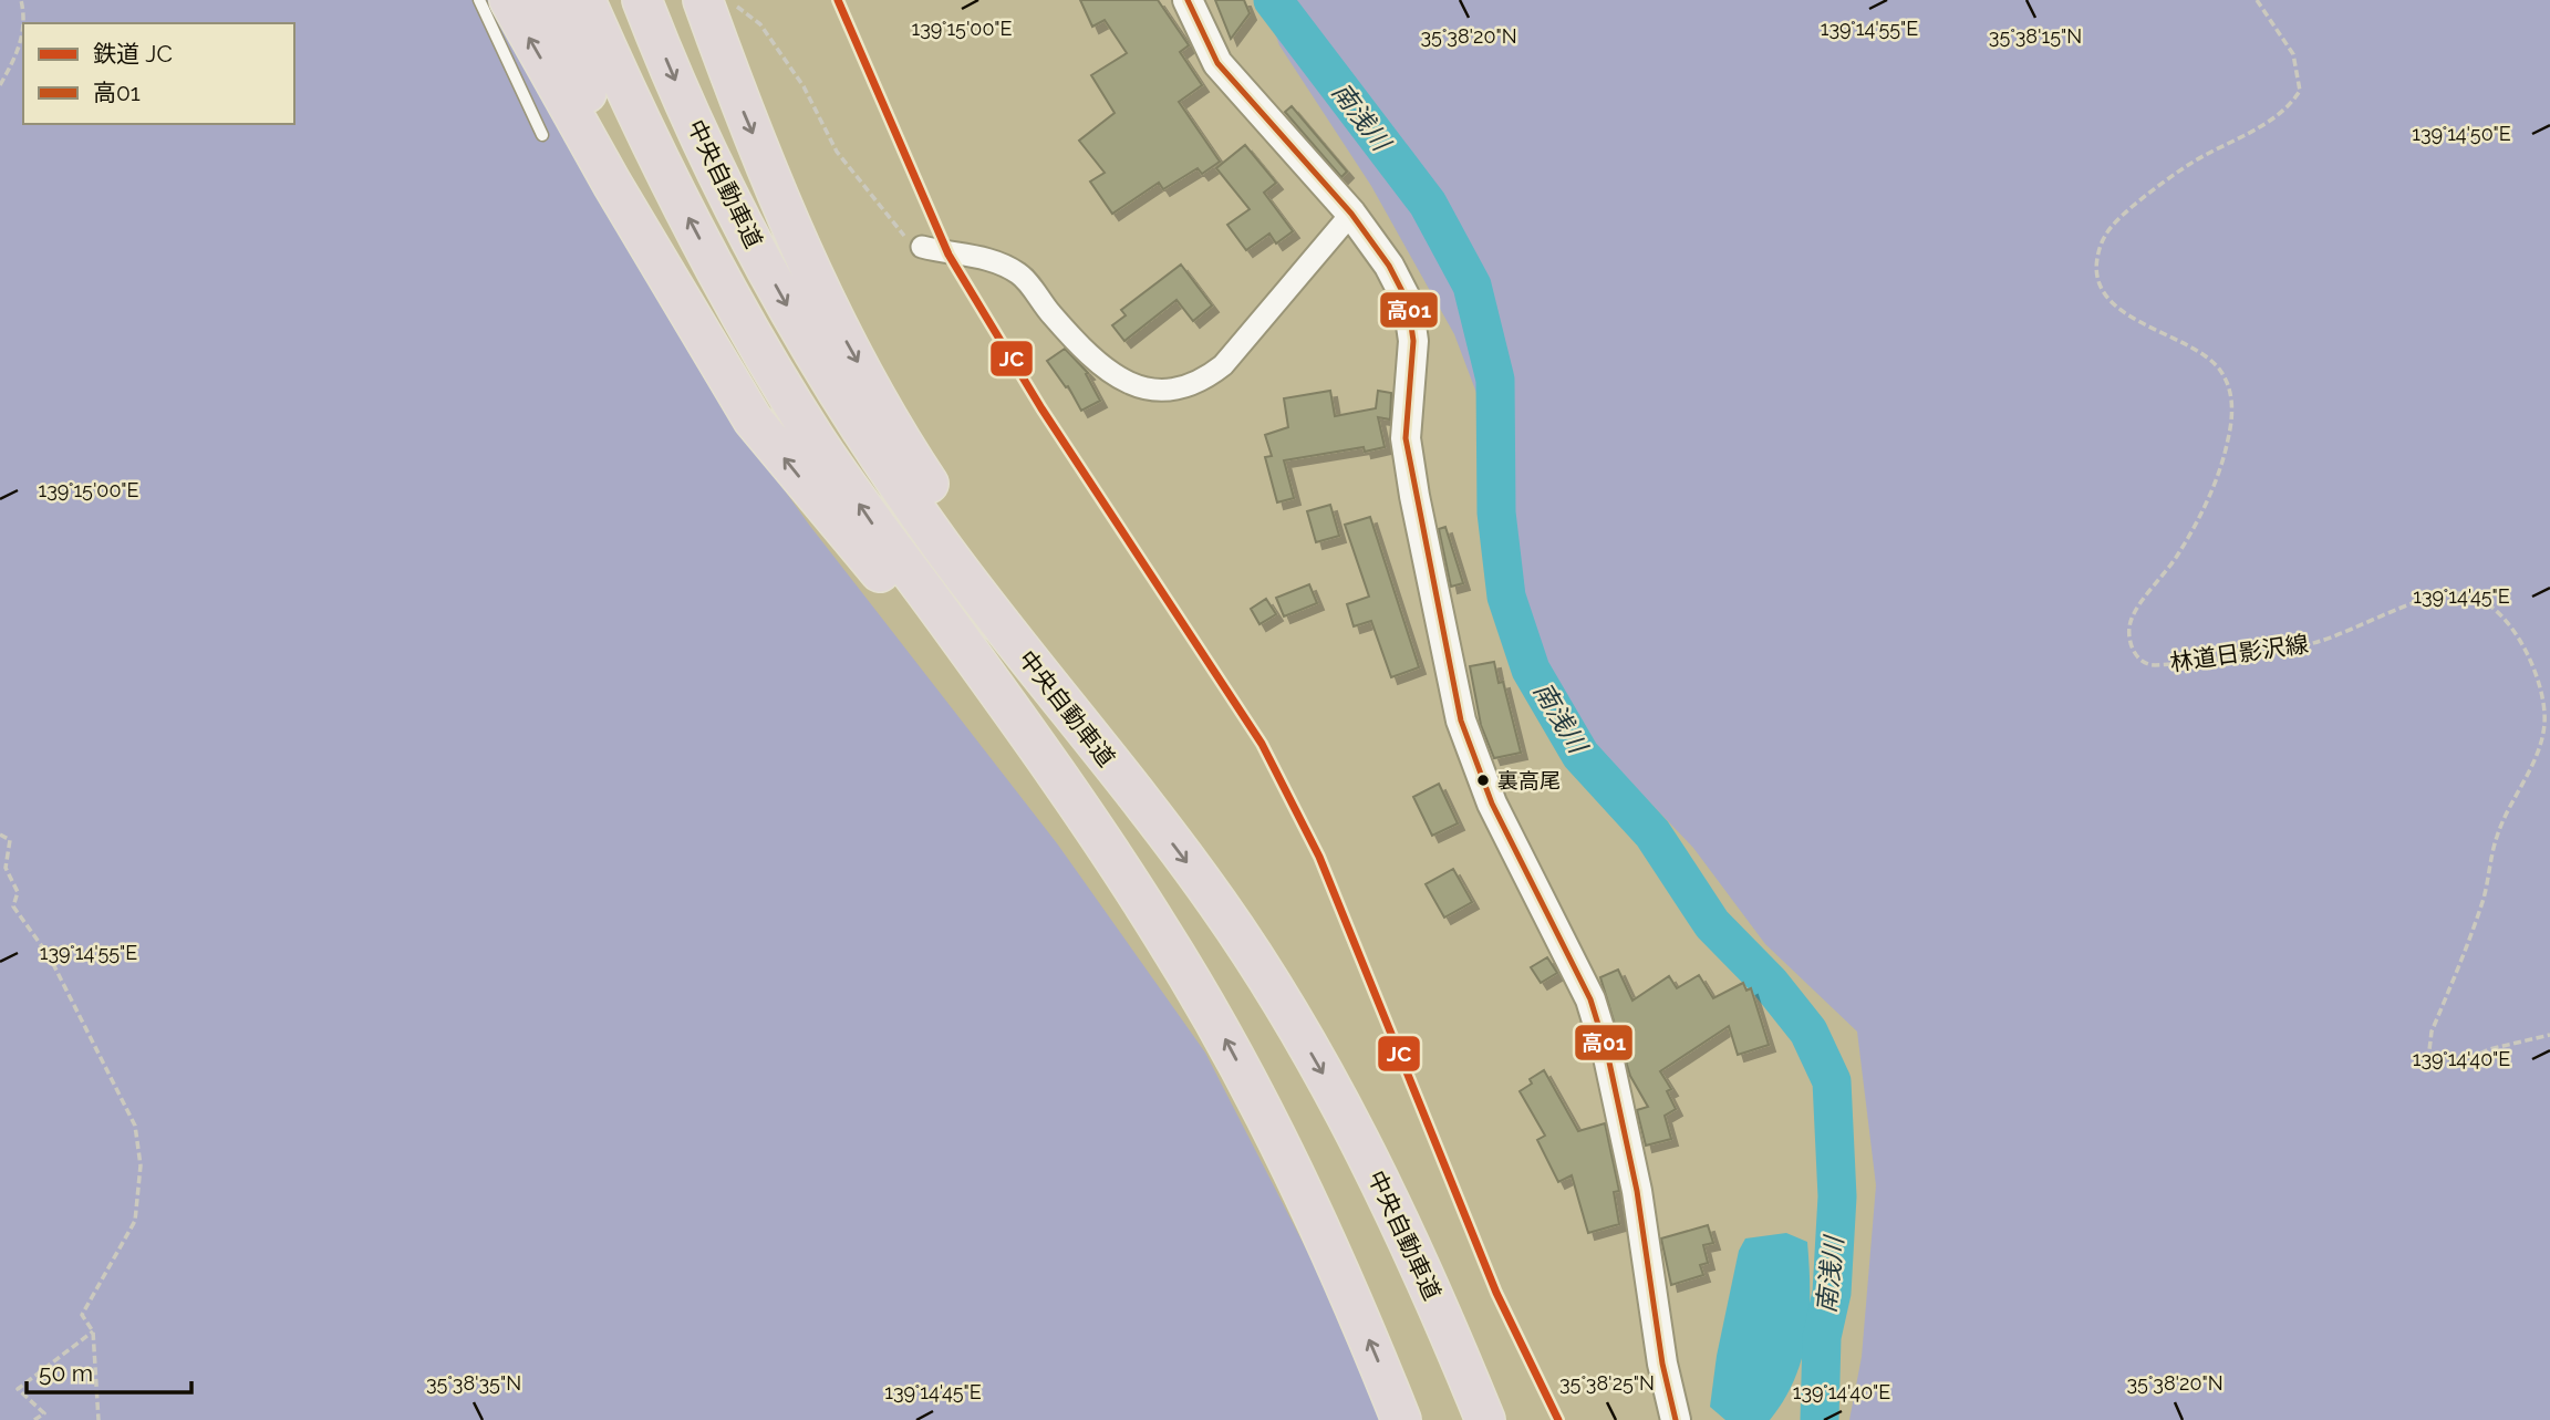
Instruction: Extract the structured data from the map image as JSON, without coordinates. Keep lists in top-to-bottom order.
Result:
{
  "streets": {
    "highway": ["中央自動車道"],
    "path": ["林道日影沢線"]
  },
  "water": ["南浅川"],
  "places": ["裏高尾"],
  "lines": ["rail line JC", "transit line 高01"],
  "legend": ["鉄道 JC", "高01"],
  "scale_bar": "50 m",
  "coordinates": [
    "139°15'00\"E",
    "139°14'55\"E",
    "35°38'20\"N",
    "35°38'15\"N",
    "139°14'50\"E",
    "139°14'45\"E",
    "139°14'40\"E",
    "35°38'35\"N",
    "35°38'25\"N"
  ]
}
